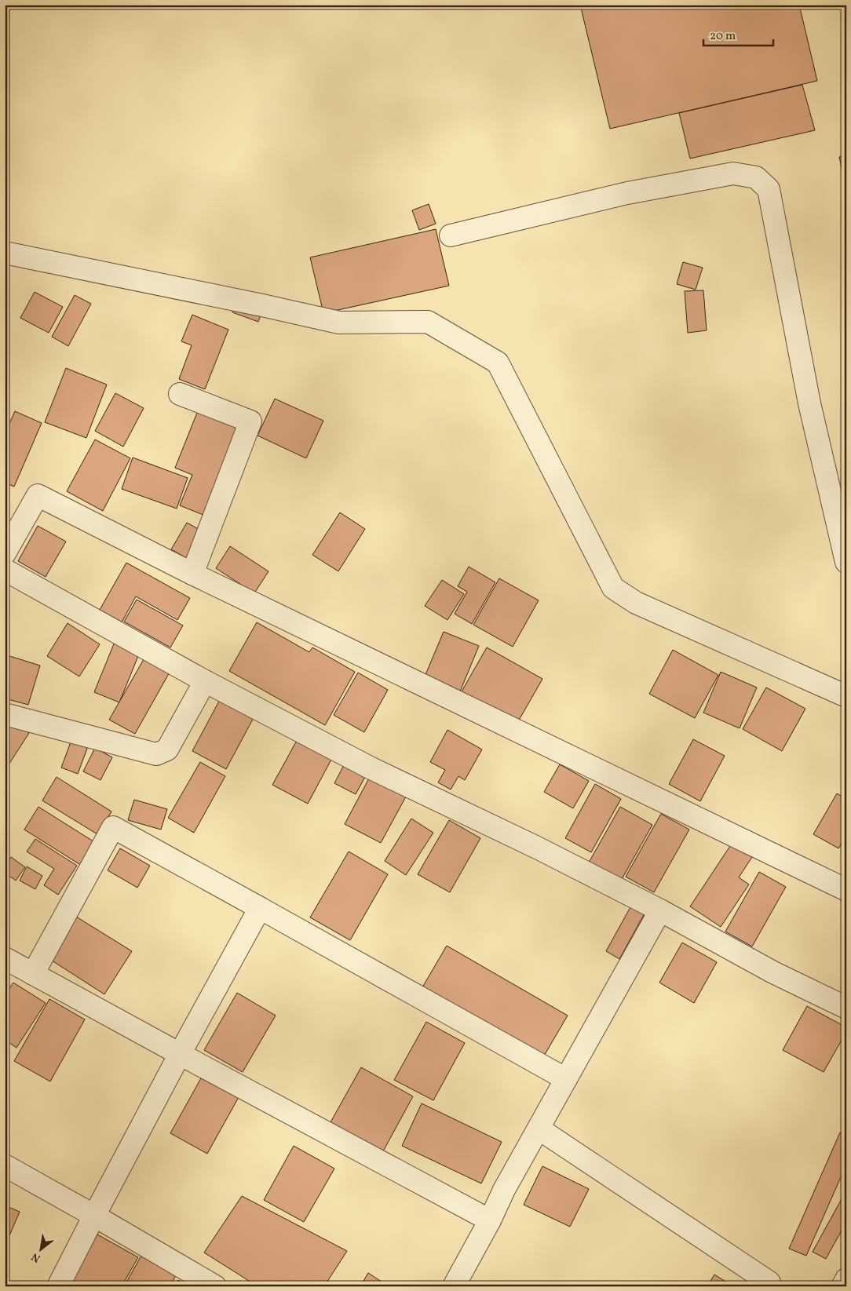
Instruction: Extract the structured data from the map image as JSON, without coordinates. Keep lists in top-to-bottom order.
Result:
{
  "scale_bar": "20 m",
  "north": "bottom left"
}
